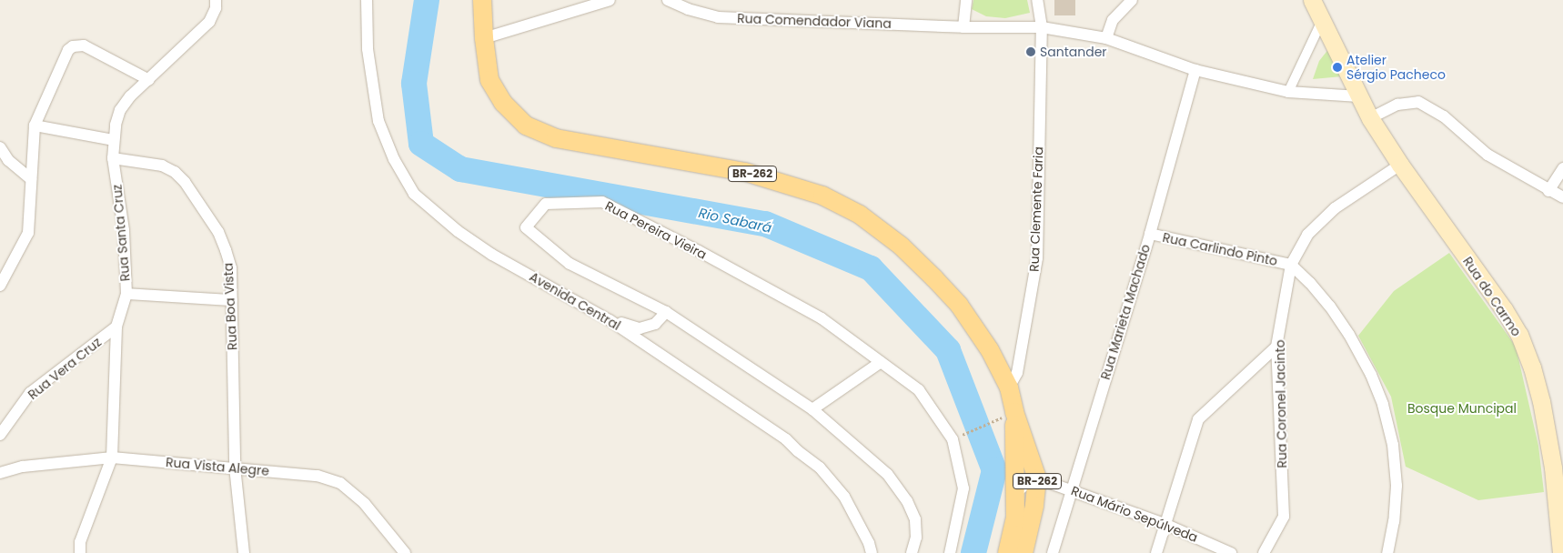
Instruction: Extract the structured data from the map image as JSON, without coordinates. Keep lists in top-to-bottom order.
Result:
{
  "streets": {
    "main road": ["BR-262", "Rua do Carmo"],
    "street": [
      "Rua Comendador Viana",
      "Rua Clemente Faria",
      "Rua Pereira Vieira",
      "Rua Santa Cruz",
      "Rua Carlindo Pinto",
      "Avenida Central",
      "Rua Boa Vista",
      "Rua Marieta Machado",
      "Rua Vera Cruz",
      "Rua Coronel Jacinto",
      "Rua Vista Alegre",
      "Rua Mário Sepúlveda"
    ]
  },
  "crossings": [
    ["Rua Comendador Viana", "Rua Clemente Faria"],
    ["BR-262", "Rua Clemente Faria"],
    ["BR-262", "Rua Mário Sepúlveda"],
    ["Rua Santa Cruz", "Rua Boa Vista"],
    ["Rua Santa Cruz", "Rua Vera Cruz"],
    ["Rua Santa Cruz", "Rua Vista Alegre"],
    ["Rua Carlindo Pinto", "Rua Marieta Machado"],
    ["Rua Carlindo Pinto", "Rua Coronel Jacinto"],
    ["Rua do Carmo", "Rua Coronel Jacinto"],
    ["Rua Boa Vista", "Rua Vista Alegre"],
    ["Rua Marieta Machado", "Rua Mário Sepúlveda"]
  ],
  "water": ["Rio Sabará"],
  "parks": ["Bosque Muncipal"],
  "places": ["Santander", "Atelier Sérgio Pacheco"]
}
